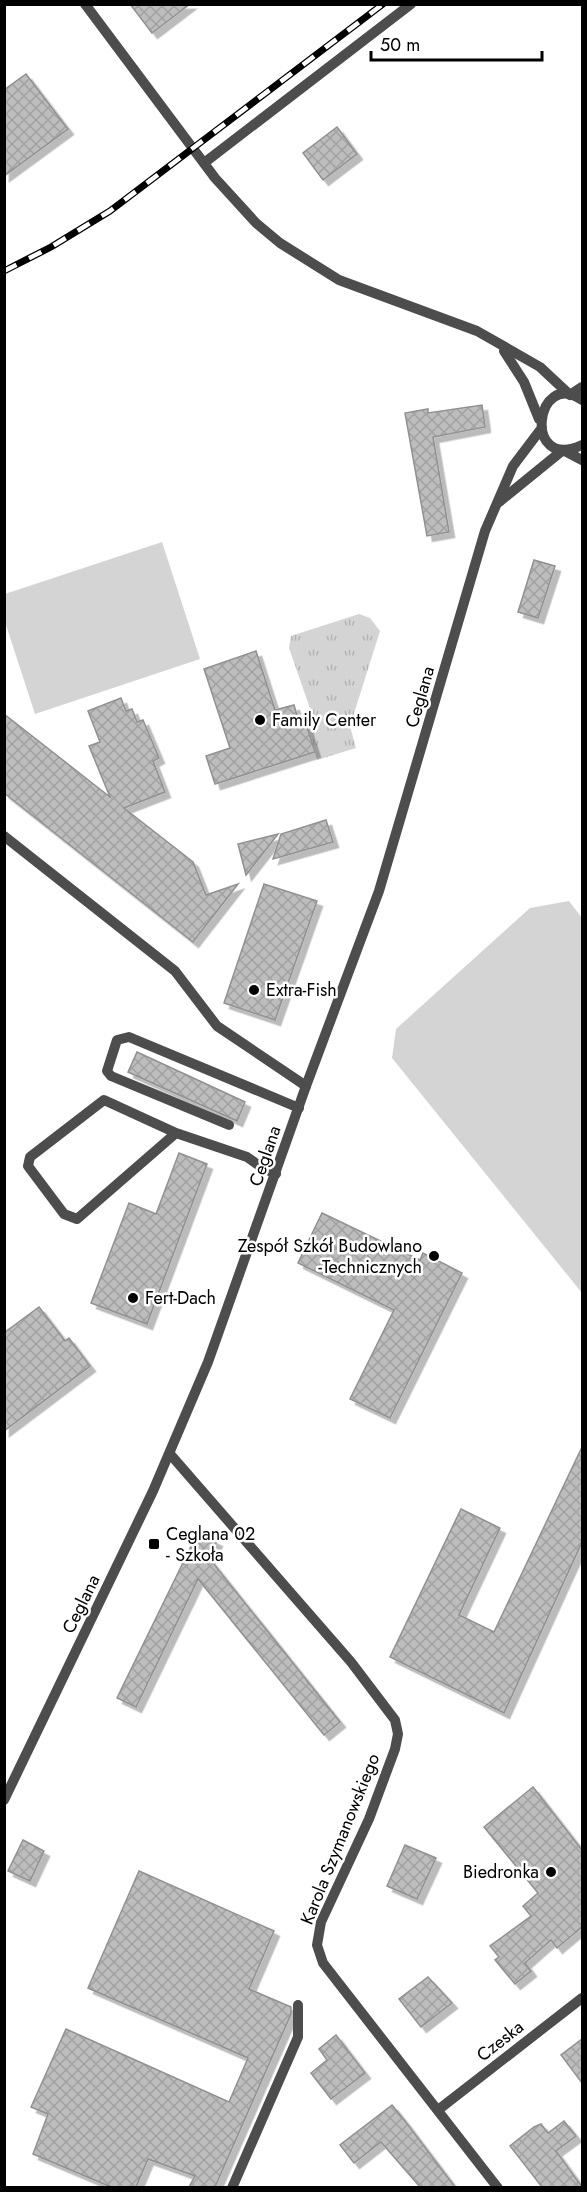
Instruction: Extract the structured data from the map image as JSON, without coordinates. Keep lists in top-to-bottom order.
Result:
{
  "streets": {
    "street": ["Ceglana", "Karola Szymanowskiego", "Czeska"]
  },
  "crossings": [
    ["Ceglana", "Karola Szymanowskiego"],
    ["Karola Szymanowskiego", "Czeska"]
  ],
  "places": {
    "other": [
      "Family Center",
      "Extra-Fish",
      "Zespół Szkół Budowlano -Technicznych",
      "Fert-Dach",
      "Biedronka"
    ],
    "transit": ["Ceglana 02 - Szkoła"]
  },
  "scale_bar": "50 m"
}
